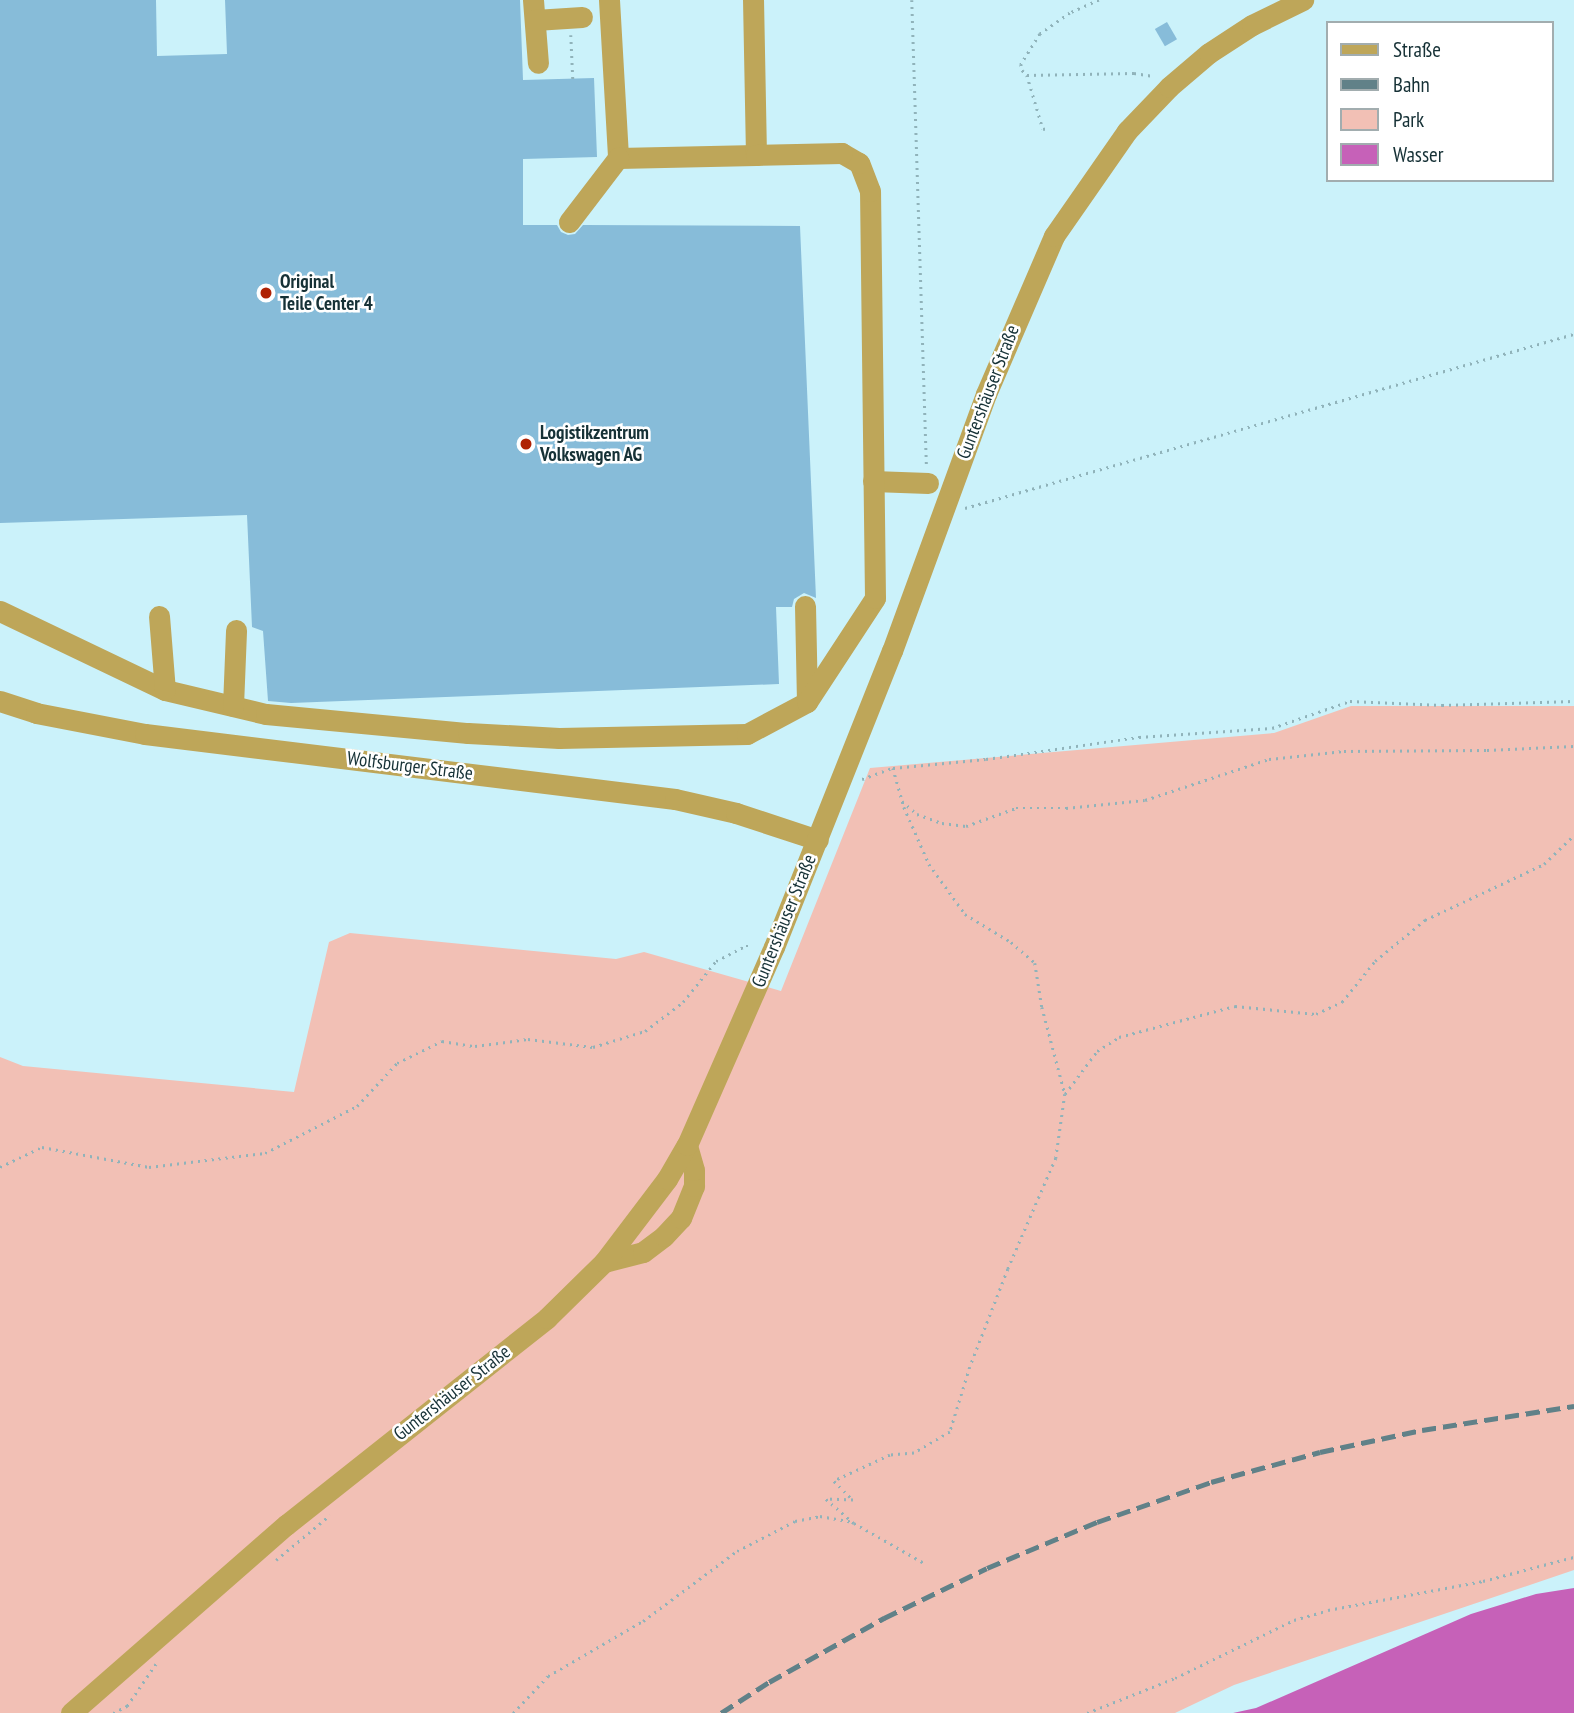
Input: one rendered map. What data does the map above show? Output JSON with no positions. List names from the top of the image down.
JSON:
{
  "streets": {
    "street": ["Guntershäuser Straße", "Wolfsburger Straße"]
  },
  "crossings": [
    ["Guntershäuser Straße", "Wolfsburger Straße"]
  ],
  "places": ["Original Teile Center 4", "Logistikzentrum Volkswagen AG"],
  "legend": [
    "Straße",
    "Bahn",
    "Park",
    "Wasser"
  ]
}
